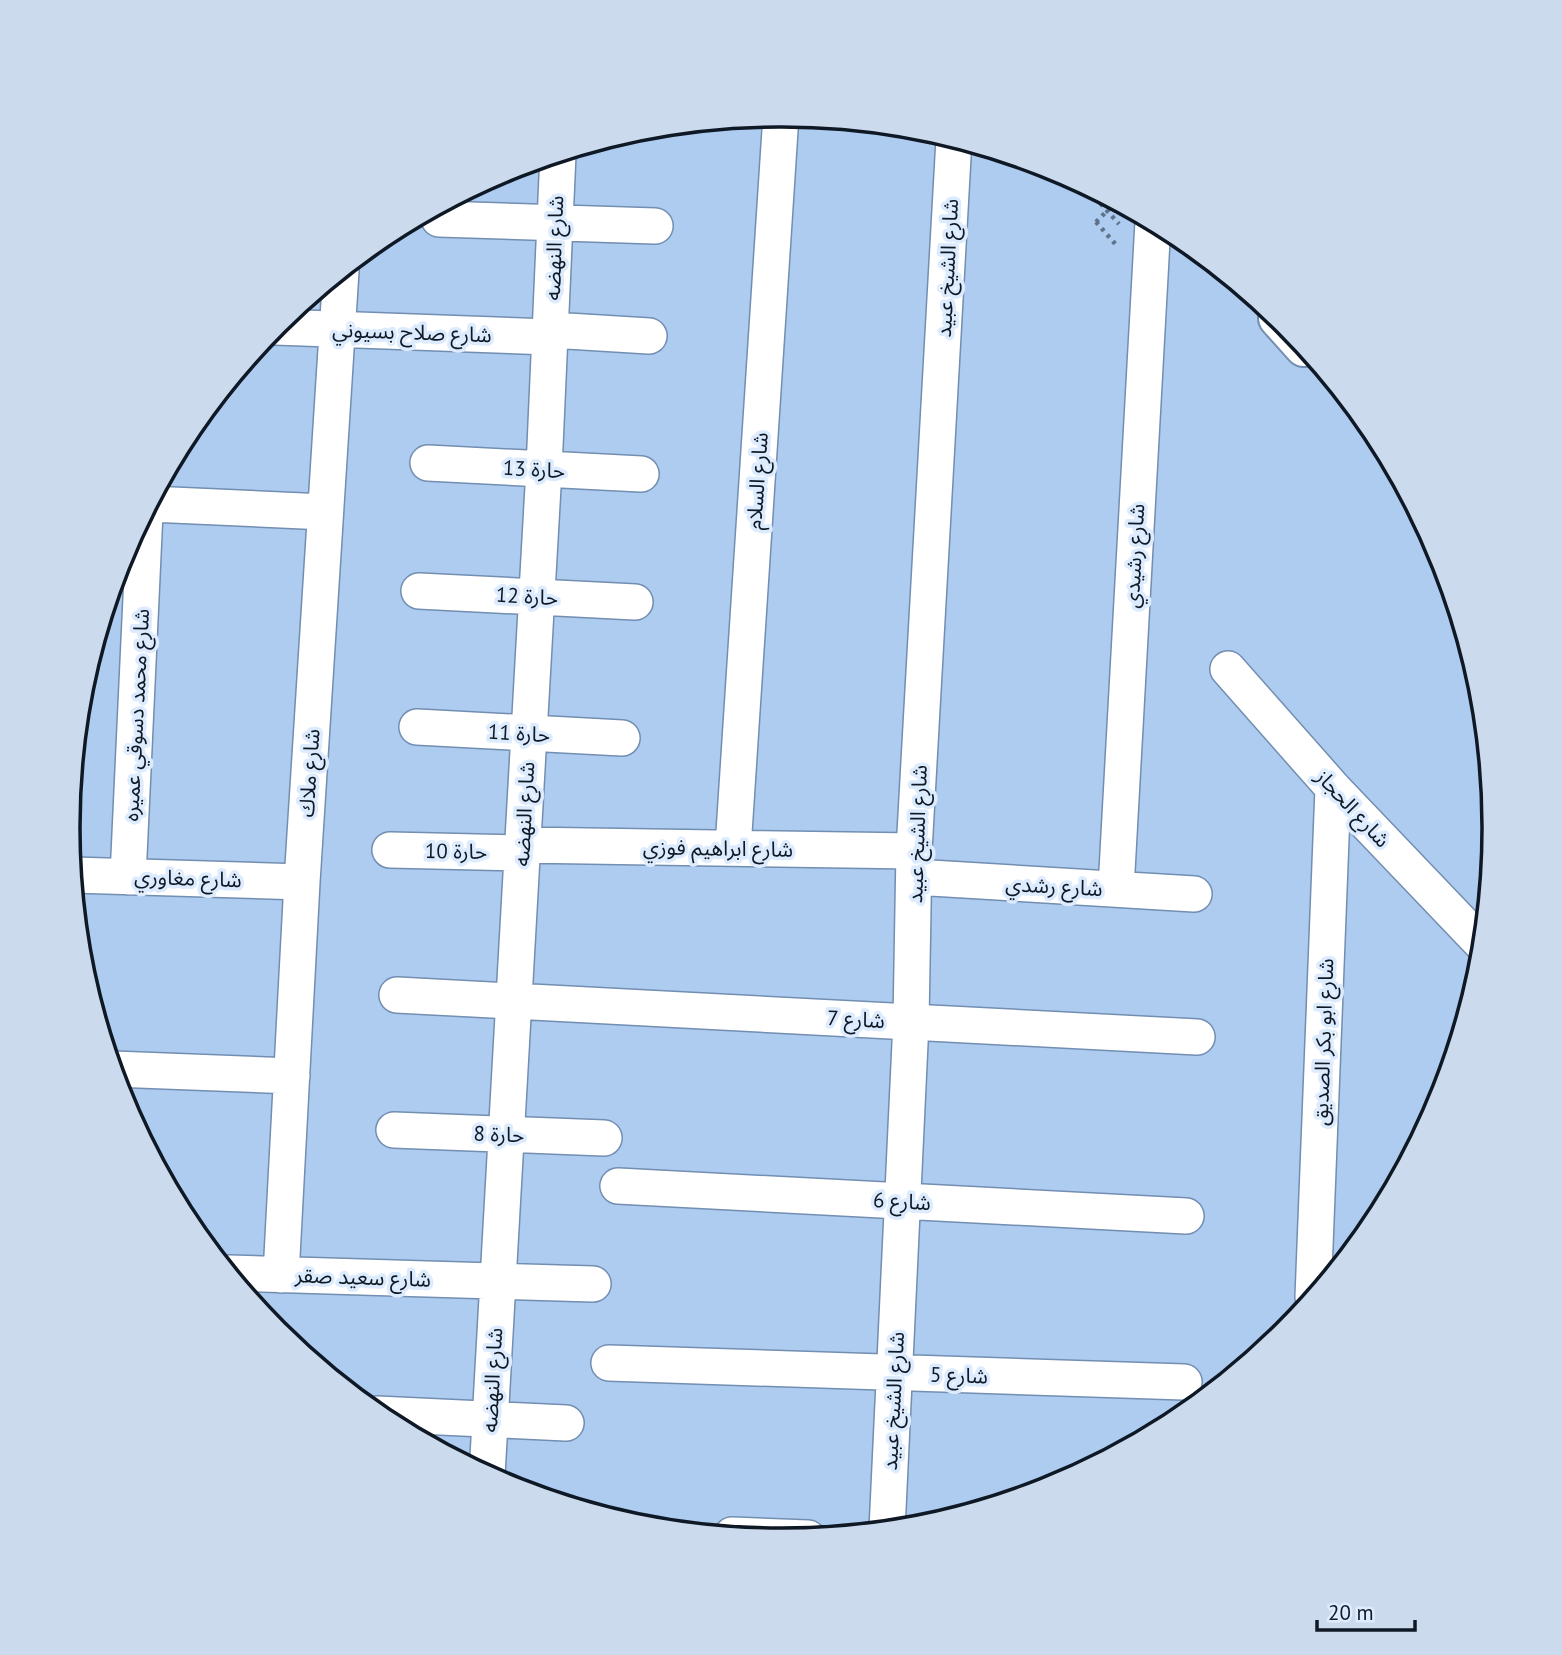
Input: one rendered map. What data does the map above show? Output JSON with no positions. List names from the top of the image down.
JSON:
{
  "streets": {
    "street": [
      "شارع النهضه",
      "شارع الشيخ عبيد",
      "شارع صلاح بسيوني",
      "حارة 13",
      "شارع السلام",
      "شارع رشيدي",
      "حارة 12",
      "شارع محمد دسوقي عميره",
      "حارة 11",
      "شارع ملاك",
      "شارع الحجاز",
      "شارع ابراهيم فوزي",
      "حارة 10",
      "شارع مغاوري",
      "شارع رشدي",
      "شارع 7",
      "شارع ابو بكر الصديق",
      "حارة 8",
      "شارع 6",
      "شارع سعيد صقر",
      "شارع 5"
    ]
  },
  "crossings": [
    ["شارع النهضه", "شارع صلاح بسيوني"],
    ["شارع النهضه", "حارة 13"],
    ["شارع النهضه", "حارة 12"],
    ["شارع النهضه", "حارة 11"],
    ["شارع النهضه", "شارع ابراهيم فوزي"],
    ["شارع النهضه", "حارة 10"],
    ["شارع النهضه", "شارع 7"],
    ["شارع النهضه", "حارة 8"],
    ["شارع النهضه", "شارع سعيد صقر"],
    ["شارع الشيخ عبيد", "شارع ابراهيم فوزي"],
    ["شارع الشيخ عبيد", "شارع رشدي"],
    ["شارع الشيخ عبيد", "شارع 7"],
    ["شارع الشيخ عبيد", "شارع 6"],
    ["شارع الشيخ عبيد", "شارع 5"],
    ["شارع صلاح بسيوني", "شارع ملاك"],
    ["شارع السلام", "شارع ابراهيم فوزي"],
    ["شارع رشيدي", "شارع رشدي"],
    ["شارع محمد دسوقي عميره", "شارع مغاوري"],
    ["شارع ملاك", "شارع مغاوري"],
    ["شارع ملاك", "شارع سعيد صقر"],
    ["شارع الحجاز", "شارع ابو بكر الصديق"],
    ["شارع ابراهيم فوزي", "حارة 10"],
    ["شارع ابراهيم فوزي", "شارع رشدي"]
  ],
  "scale_bar": "20 m"
}
